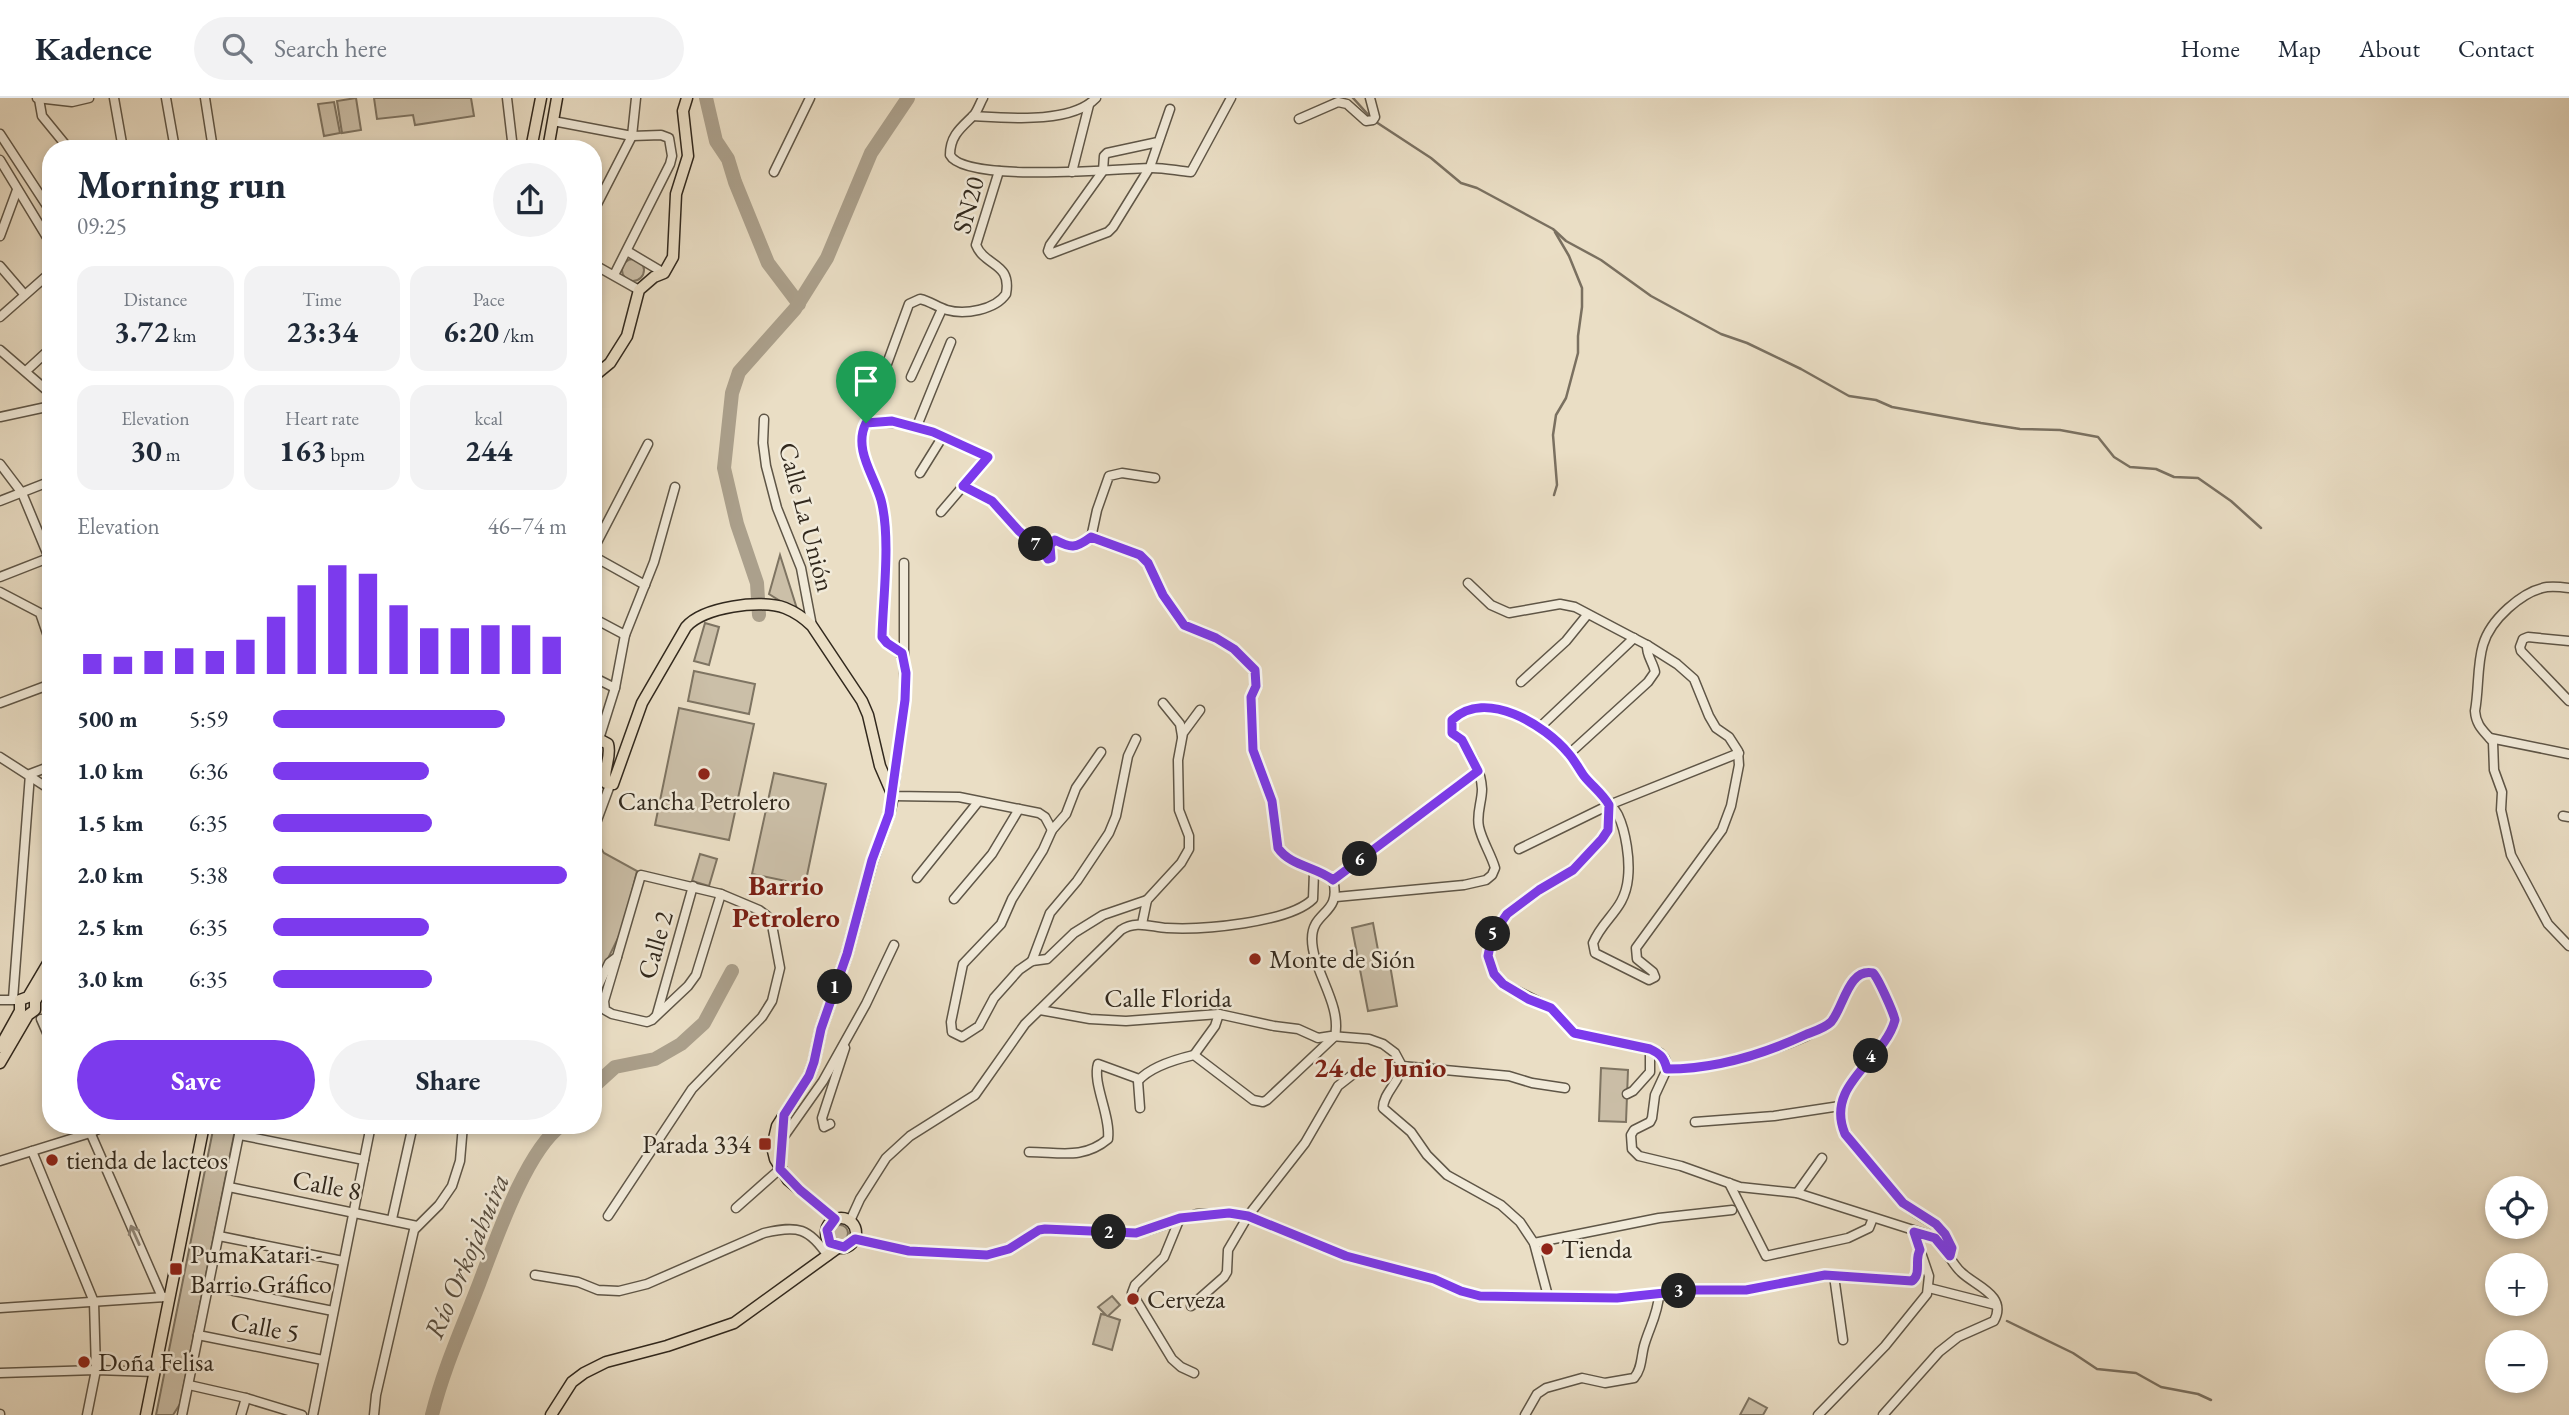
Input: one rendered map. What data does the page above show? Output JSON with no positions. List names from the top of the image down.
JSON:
{
  "streets": {
    "street": [
      "SN20",
      "Calle La Unión",
      "Calle 2",
      "Calle Florida",
      "Calle 8",
      "Calle 5"
    ]
  },
  "districts": ["Barrio Petrolero", "24 de Junio"],
  "water": ["Río Orkojahuira"],
  "places": {
    "other": [
      "Cancha Petrolero",
      "Monte de Sión",
      "tienda de lacteos",
      "Tienda",
      "Cerveza",
      "Doña Felisa"
    ],
    "transit": ["Parada 334", "PumaKatari - Barrio Gráfico"]
  },
  "page": {
    "header": "Kadence",
    "search": "Search here",
    "nav": [
      "Home",
      "Map",
      "About",
      "Contact"
    ],
    "heading": ["Morning run", "09:25"],
    "stats": [
      ["Distance", "3.72 km"],
      ["Time", "23:34"],
      ["Pace", "6:20 /km"],
      ["Elevation", "30 m"],
      ["Heart rate", "163 bpm"],
      ["kcal", "244"]
    ],
    "chart": ["Elevation", "46–74 m"],
    "pins": [
      "7",
      "6",
      "5",
      "1",
      "4",
      "2",
      "3"
    ],
    "list": [
      {
        "name": "500 m",
        "note": "5:59"
      },
      {
        "name": "1.0 km",
        "note": "6:36"
      },
      {
        "name": "1.5 km",
        "note": "6:35"
      },
      {
        "name": "2.0 km",
        "note": "5:38"
      },
      {
        "name": "2.5 km",
        "note": "6:35"
      },
      {
        "name": "3.0 km",
        "note": "6:35"
      }
    ],
    "buttons": ["Save", "Share"],
    "map_buttons": ["+", "−"]
  }
}
